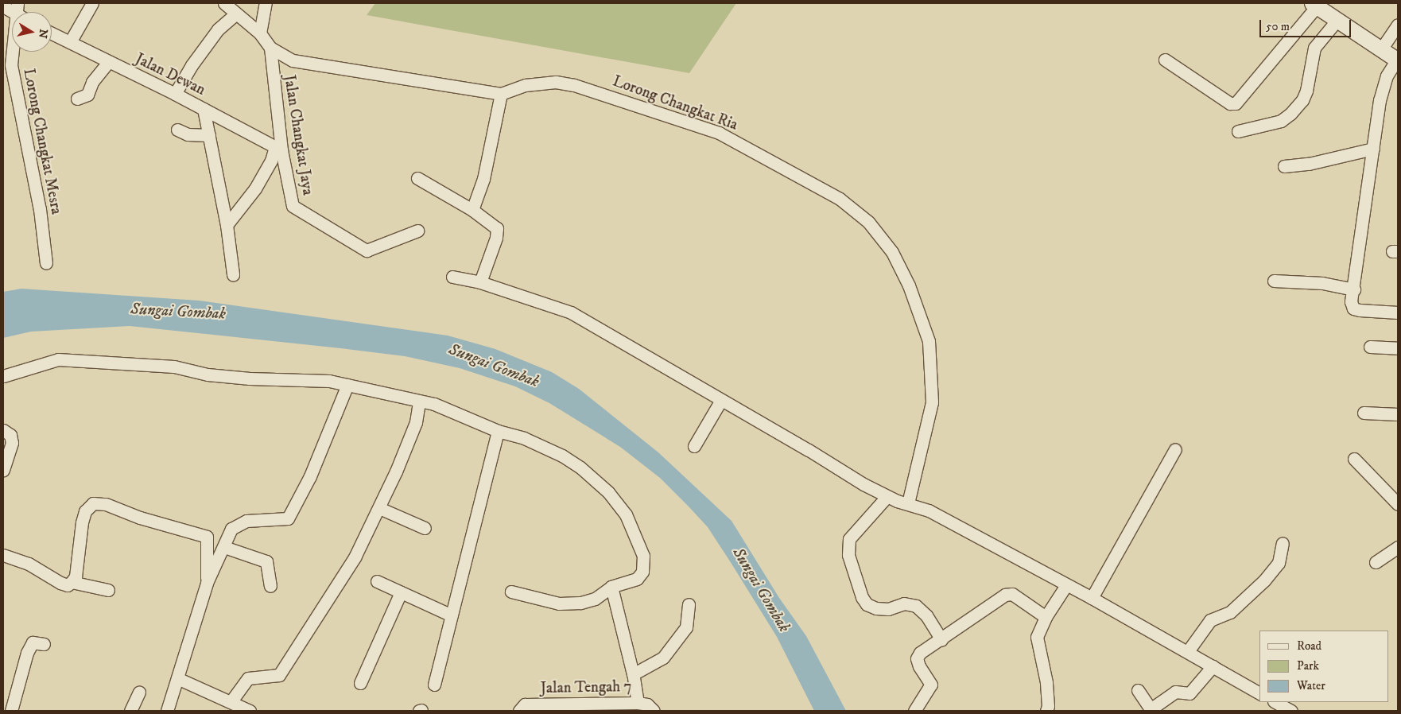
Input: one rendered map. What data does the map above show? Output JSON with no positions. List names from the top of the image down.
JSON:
{
  "streets": {
    "street": [
      "Jalan Dewan",
      "Lorong Changkat Ria",
      "Jalan Changkat Jaya",
      "Lorong Changkat Mesra",
      "Jalan Tengah 7"
    ]
  },
  "crossings": [
    ["Jalan Dewan", "Jalan Changkat Jaya"],
    ["Lorong Changkat Ria", "Jalan Changkat Jaya"]
  ],
  "water": ["Sungai Gombak"],
  "legend": ["Road", "Park", "Water"],
  "scale_bar": "50 m",
  "north": "right"
}
